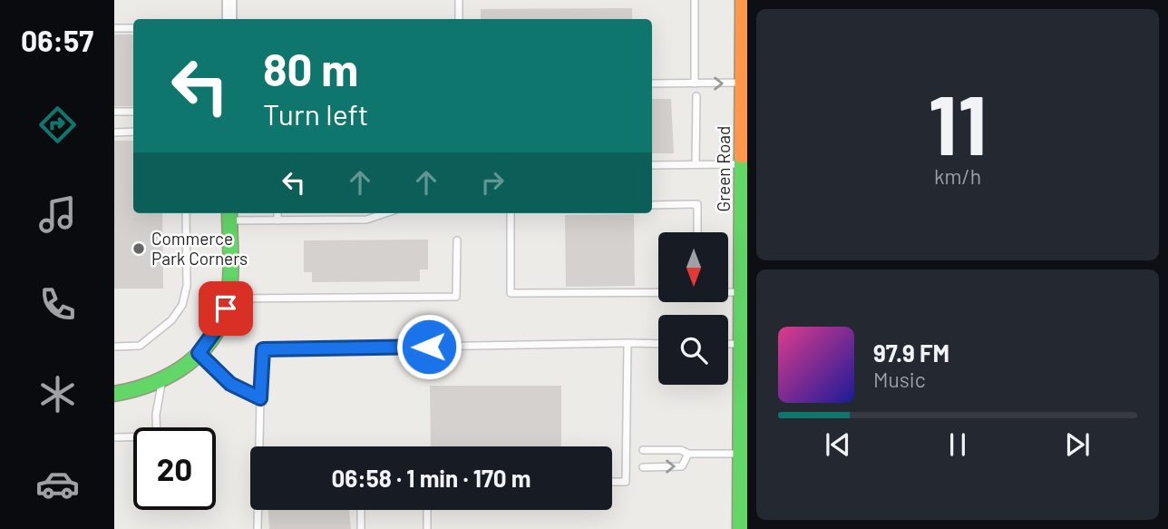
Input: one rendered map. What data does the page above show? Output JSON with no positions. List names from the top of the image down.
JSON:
{
  "streets": {
    "main road": ["Green Road"]
  },
  "places": ["Commerce Park Corners"],
  "north": "bottom",
  "page": {
    "tabs": "06:57",
    "tile": ["11", "km/h"],
    "turn": ["80 m", "Turn left"],
    "song": ["97.9 FM", "Music"],
    "limit": "20",
    "trip": "06:58 · 1 min · 170 m"
  }
}
